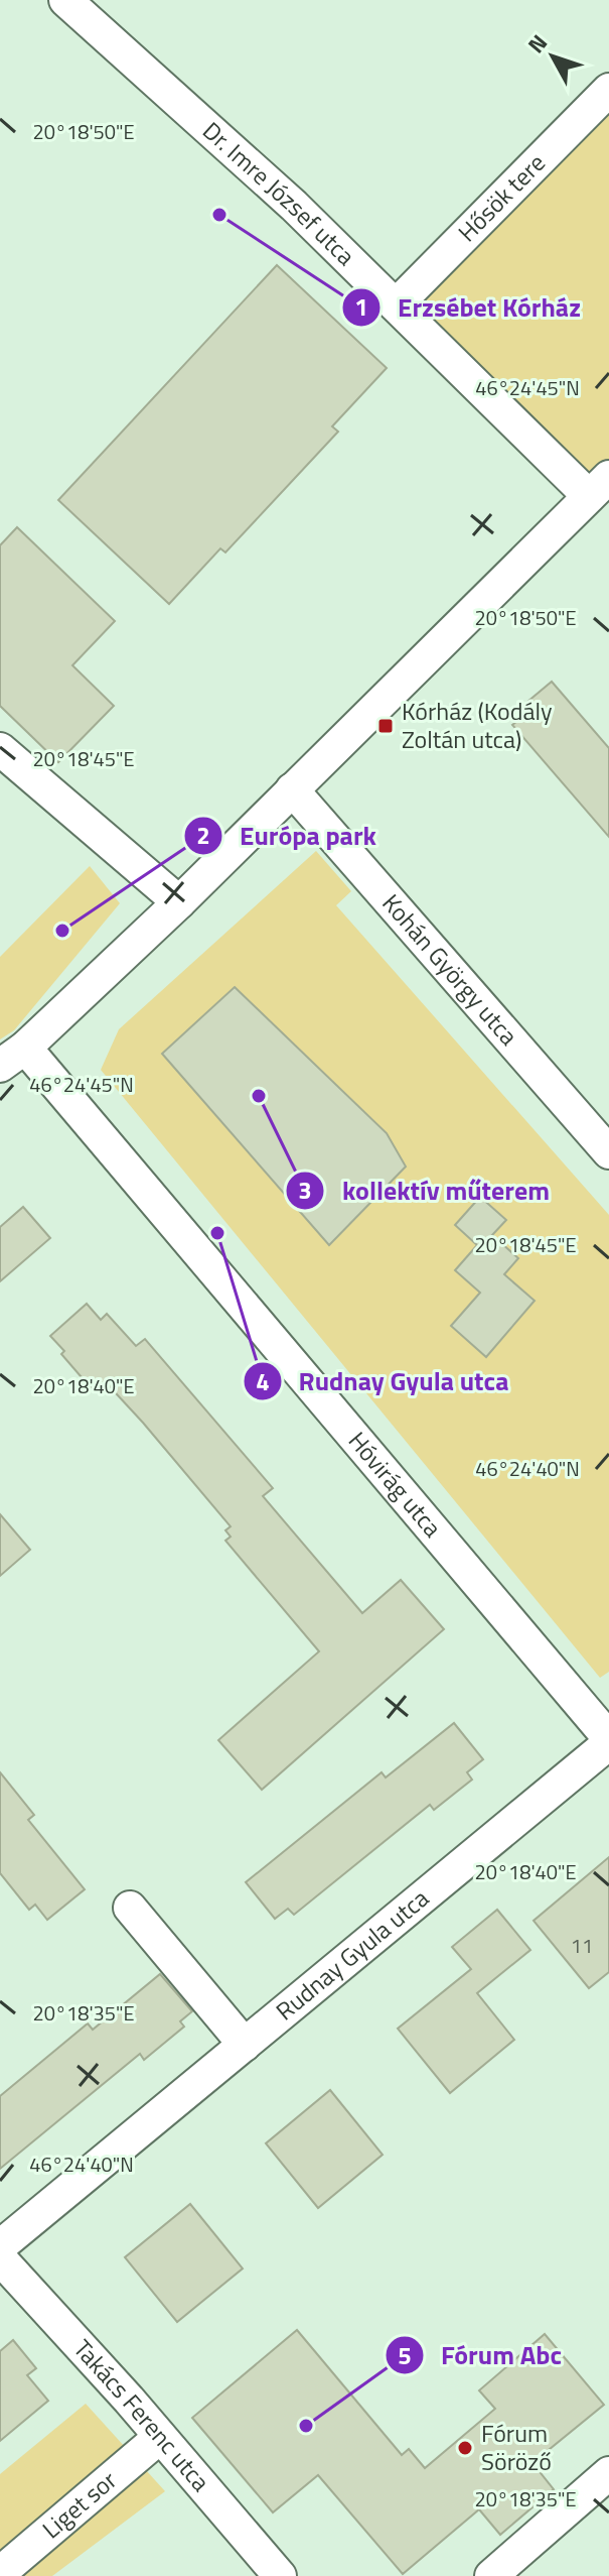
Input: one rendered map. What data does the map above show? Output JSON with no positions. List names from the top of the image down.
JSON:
{
  "streets": {
    "street": [
      "Dr. Imre József utca",
      "Hősök tere",
      "Kohán György utca",
      "Hóvirág utca",
      "Rudnay Gyula utca",
      "Takács Ferenc utca",
      "Liget sor"
    ]
  },
  "crossings": [
    ["Dr. Imre József utca", "Hősök tere"],
    ["Hóvirág utca", "Rudnay Gyula utca"],
    ["Takács Ferenc utca", "Liget sor"]
  ],
  "places": {
    "other": [
      "Erzsébet Kórház",
      "Európa park",
      "kollektív műterem",
      "Rudnay Gyula utca",
      "Fórum Abc",
      "Fórum Söröző"
    ],
    "transit": ["Kórház (Kodály Zoltán utca)"]
  },
  "house_numbers": ["11"],
  "north": "top left",
  "coordinates": [
    "20°18'50\"E",
    "46°24'45\"N",
    "20°18'45\"E",
    "20°18'40\"E",
    "46°24'40\"N",
    "20°18'35\"E"
  ]
}
